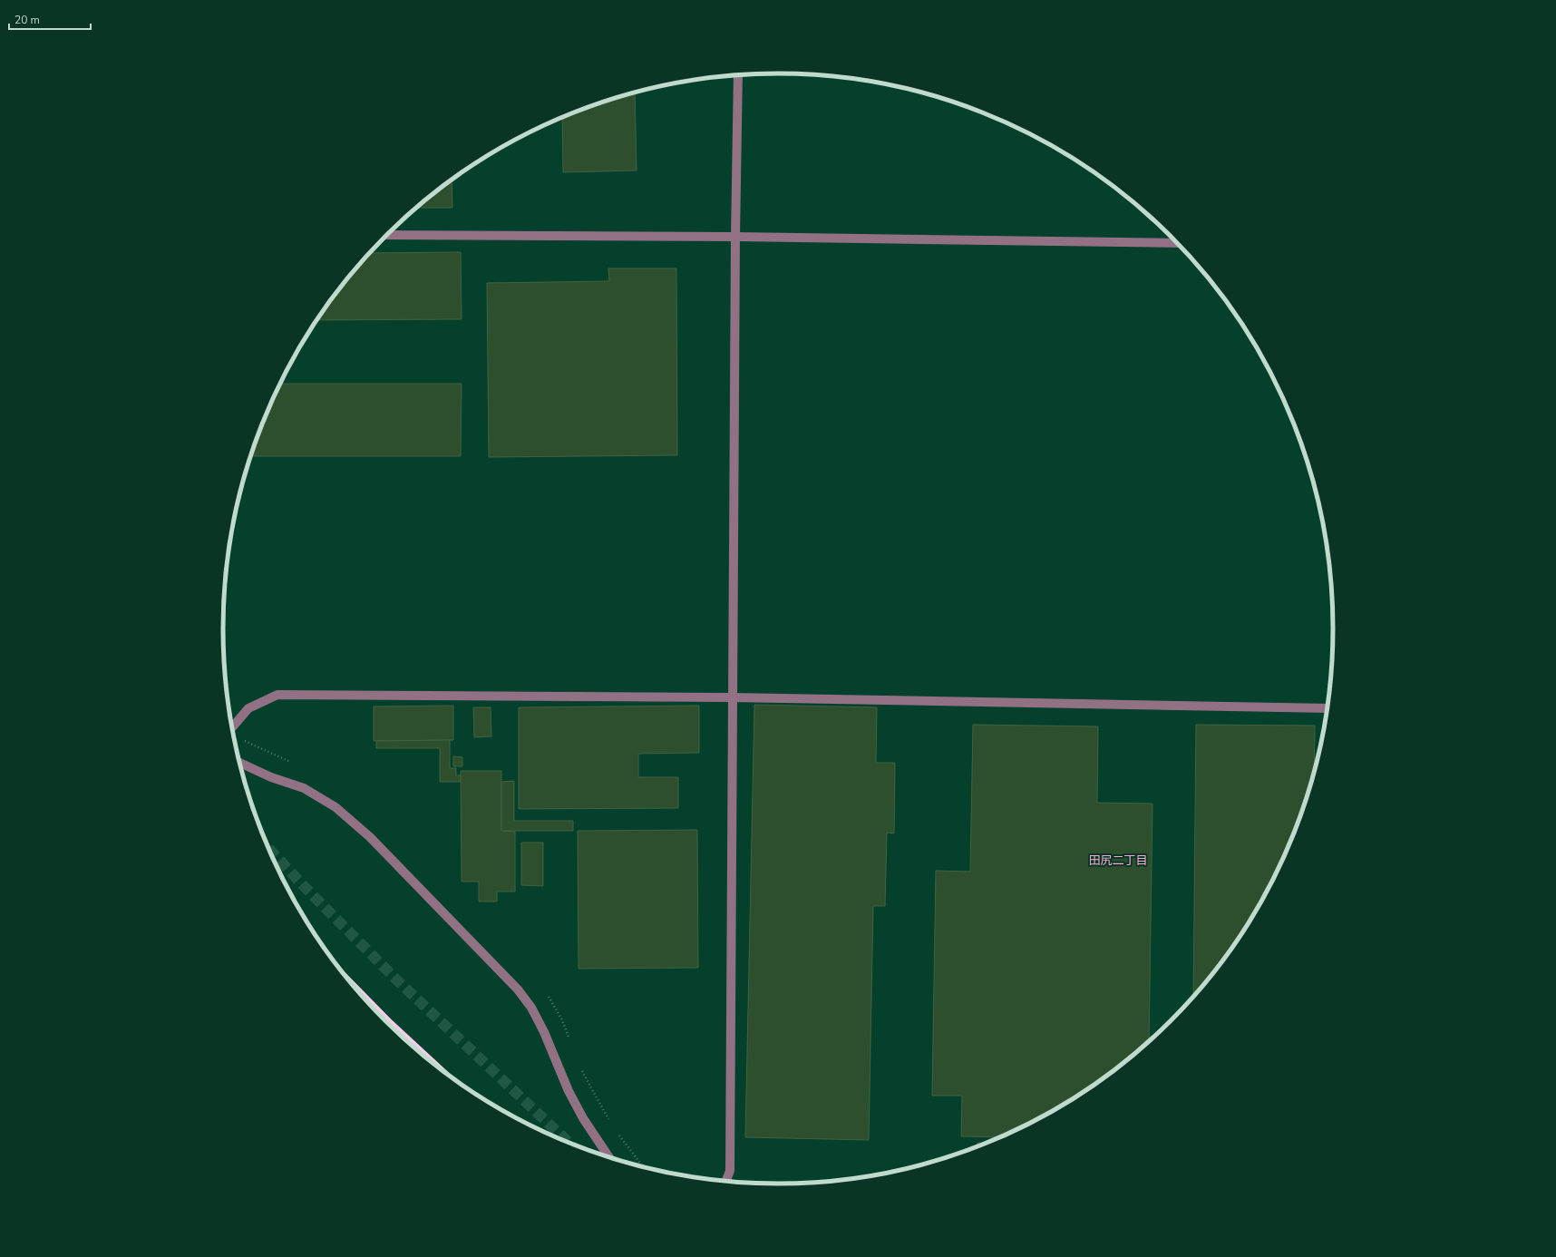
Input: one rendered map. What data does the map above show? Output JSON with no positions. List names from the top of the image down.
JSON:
{
  "districts": ["田尻二丁目"],
  "scale_bar": "20 m"
}
